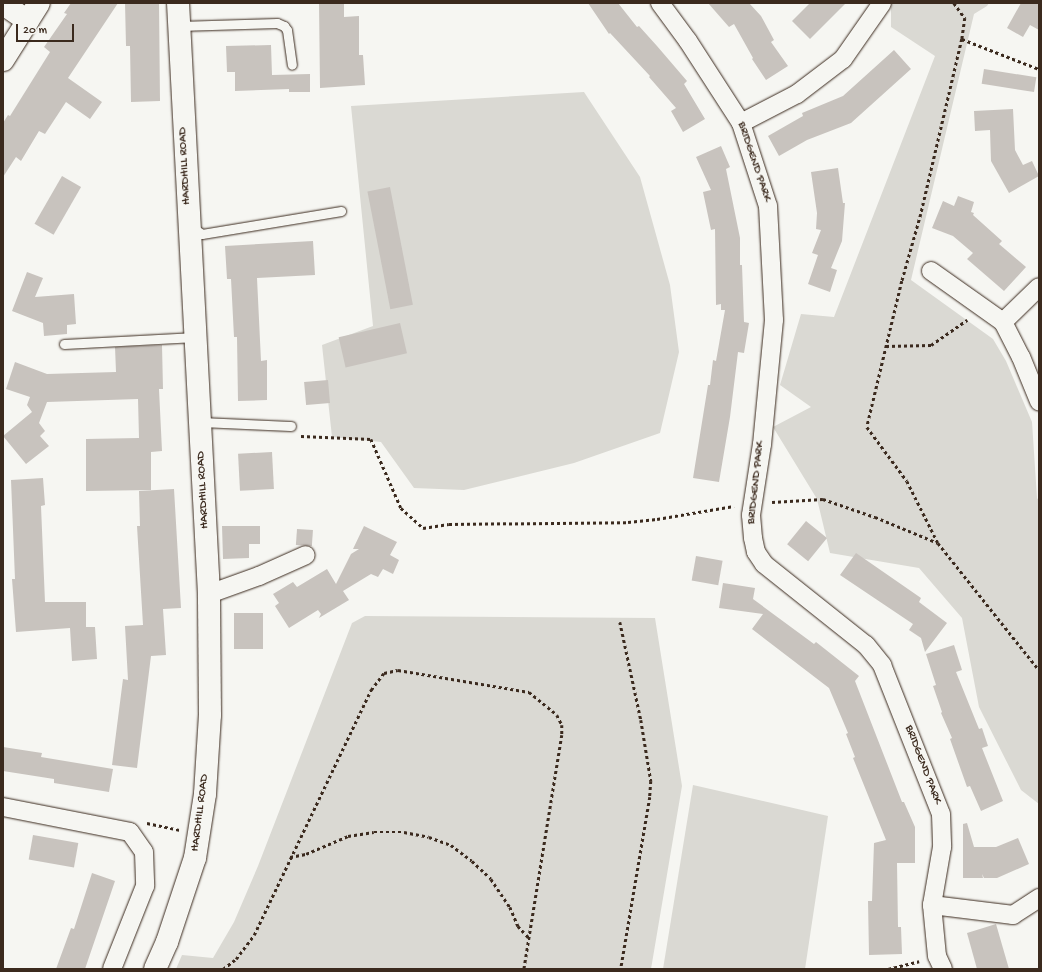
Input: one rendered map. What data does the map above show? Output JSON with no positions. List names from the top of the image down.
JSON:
{
  "streets": {
    "main road": ["HARDHILL ROAD"],
    "street": ["BRIDGEND PARK"]
  },
  "scale_bar": "20 m"
}
